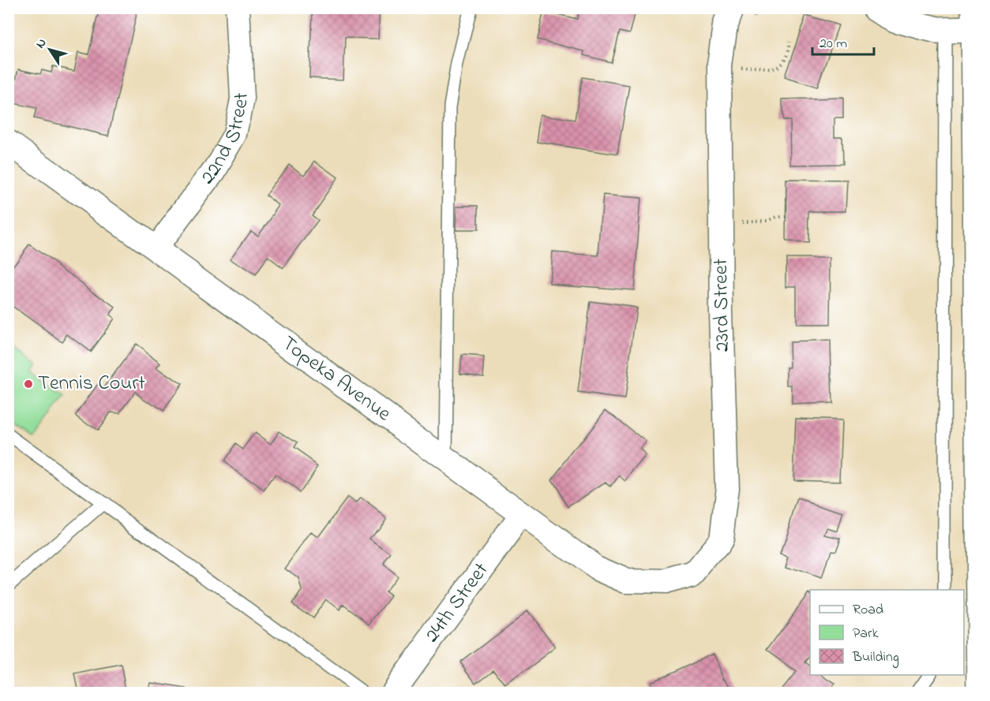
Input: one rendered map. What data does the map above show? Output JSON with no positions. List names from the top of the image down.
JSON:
{
  "streets": {
    "street": [
      "22nd Street",
      "23rd Street",
      "Topeka Avenue",
      "24th Street"
    ]
  },
  "crossings": [
    ["22nd Street", "Topeka Avenue"],
    ["23rd Street", "Topeka Avenue"],
    ["Topeka Avenue", "24th Street"]
  ],
  "places": ["Tennis Court"],
  "legend": ["Road", "Park", "Building"],
  "scale_bar": "20 m",
  "north": "top left"
}
